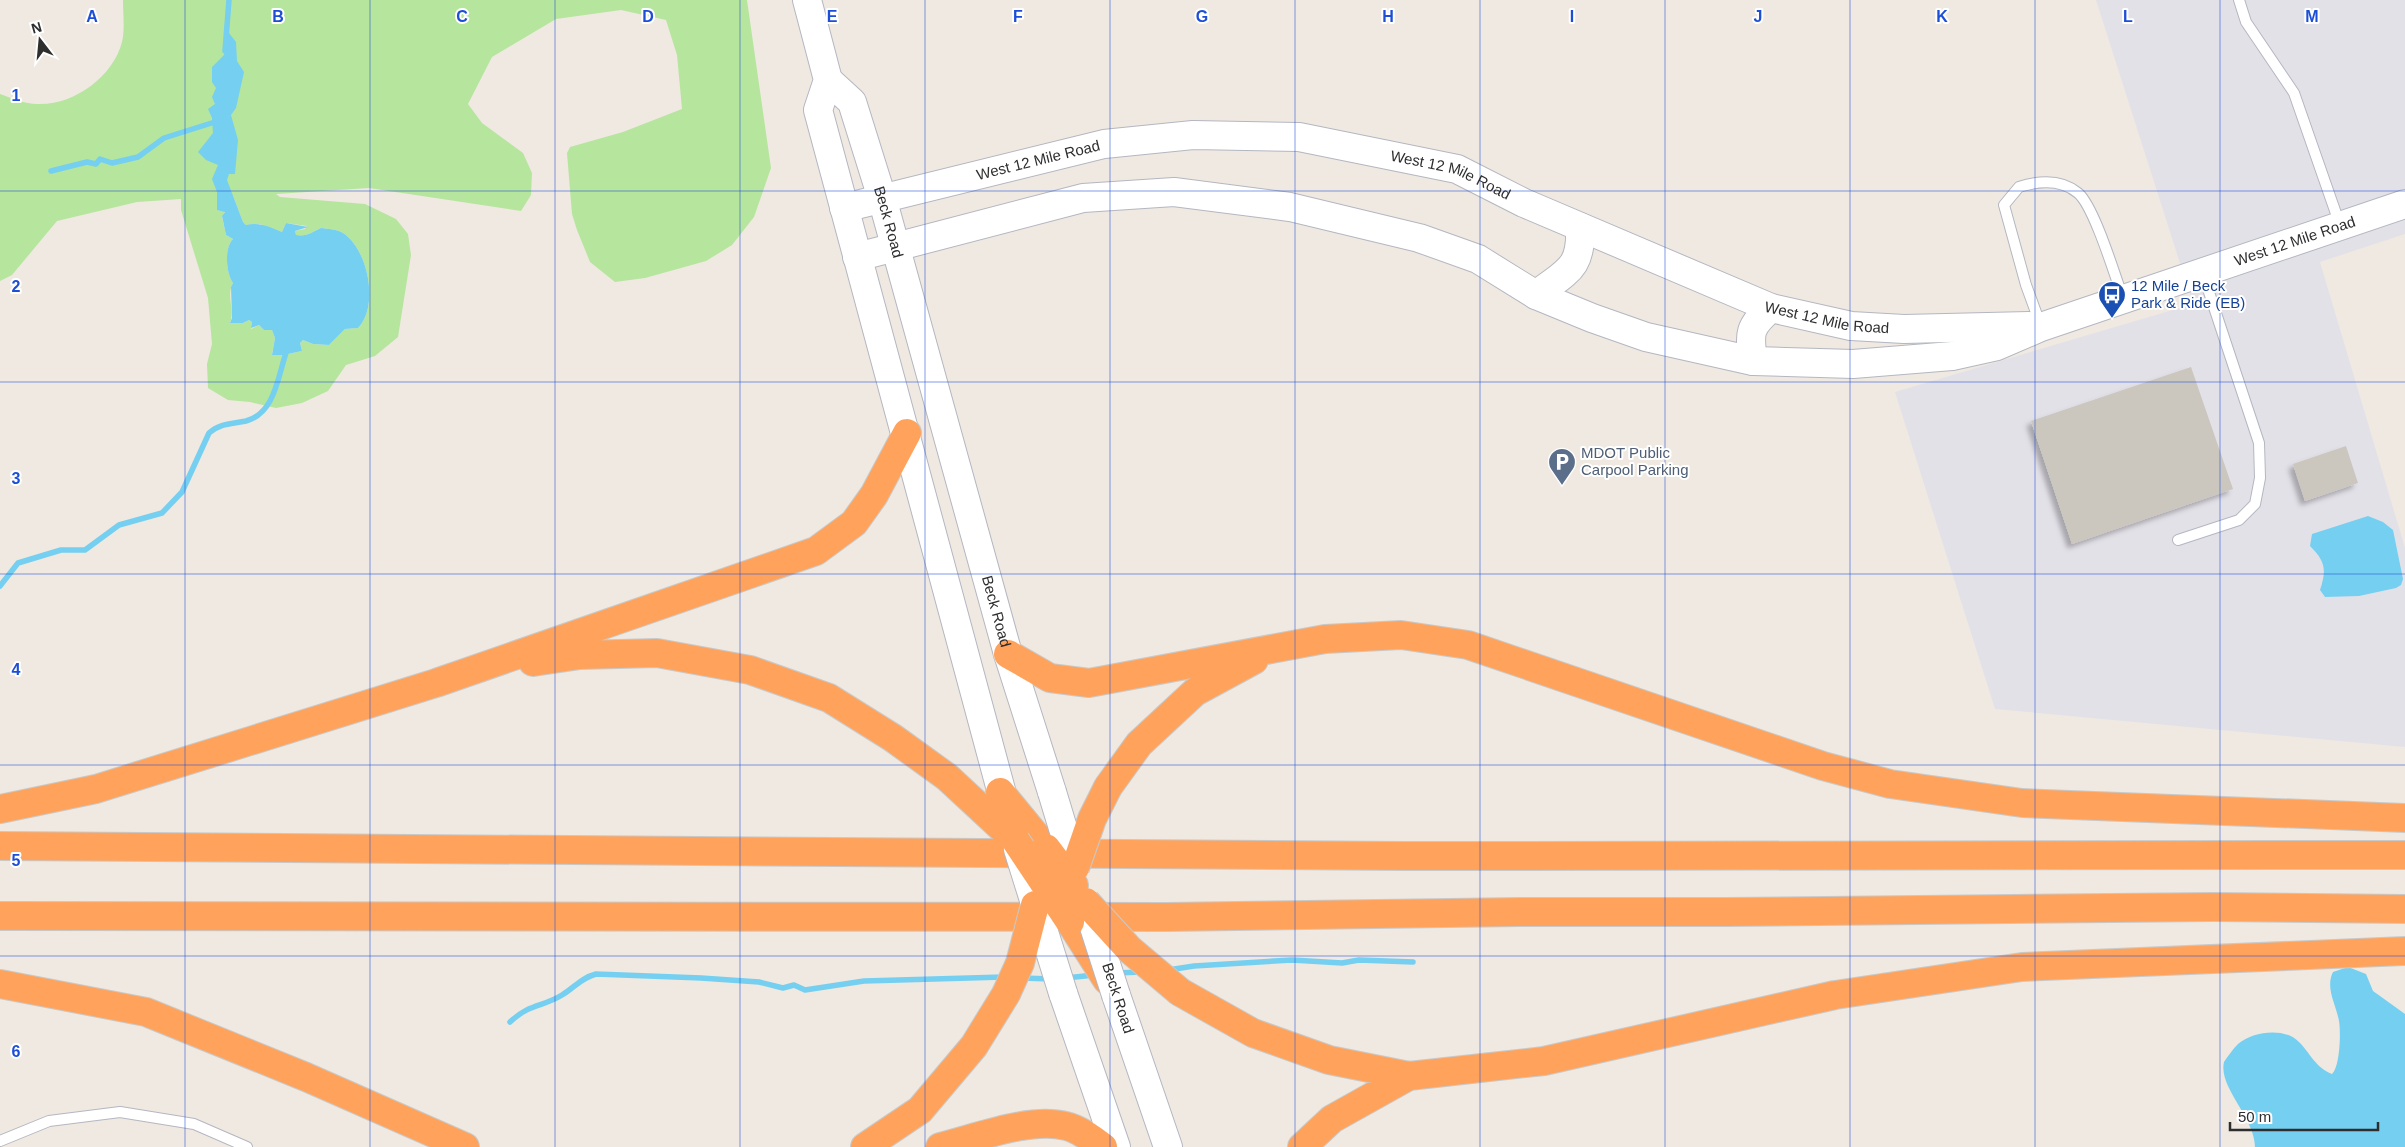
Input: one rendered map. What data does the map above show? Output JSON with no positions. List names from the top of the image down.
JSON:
{
  "streets": {
    "main road": ["West 12 Mile Road", "Beck Road"]
  },
  "crossings": [
    ["West 12 Mile Road", "Beck Road"]
  ],
  "places": {
    "bus stop": ["12 Mile / Beck Park & Ride (EB)"],
    "parking": ["MDOT Public Carpool Parking"]
  },
  "scale_bar": "50 m",
  "north": "top",
  "grid": {
    "columns": [
      "A",
      "B",
      "C",
      "D",
      "E",
      "F",
      "G",
      "H",
      "I",
      "J",
      "K",
      "L",
      "M"
    ],
    "rows": [
      "1",
      "2",
      "3",
      "4",
      "5",
      "6"
    ]
  }
}
